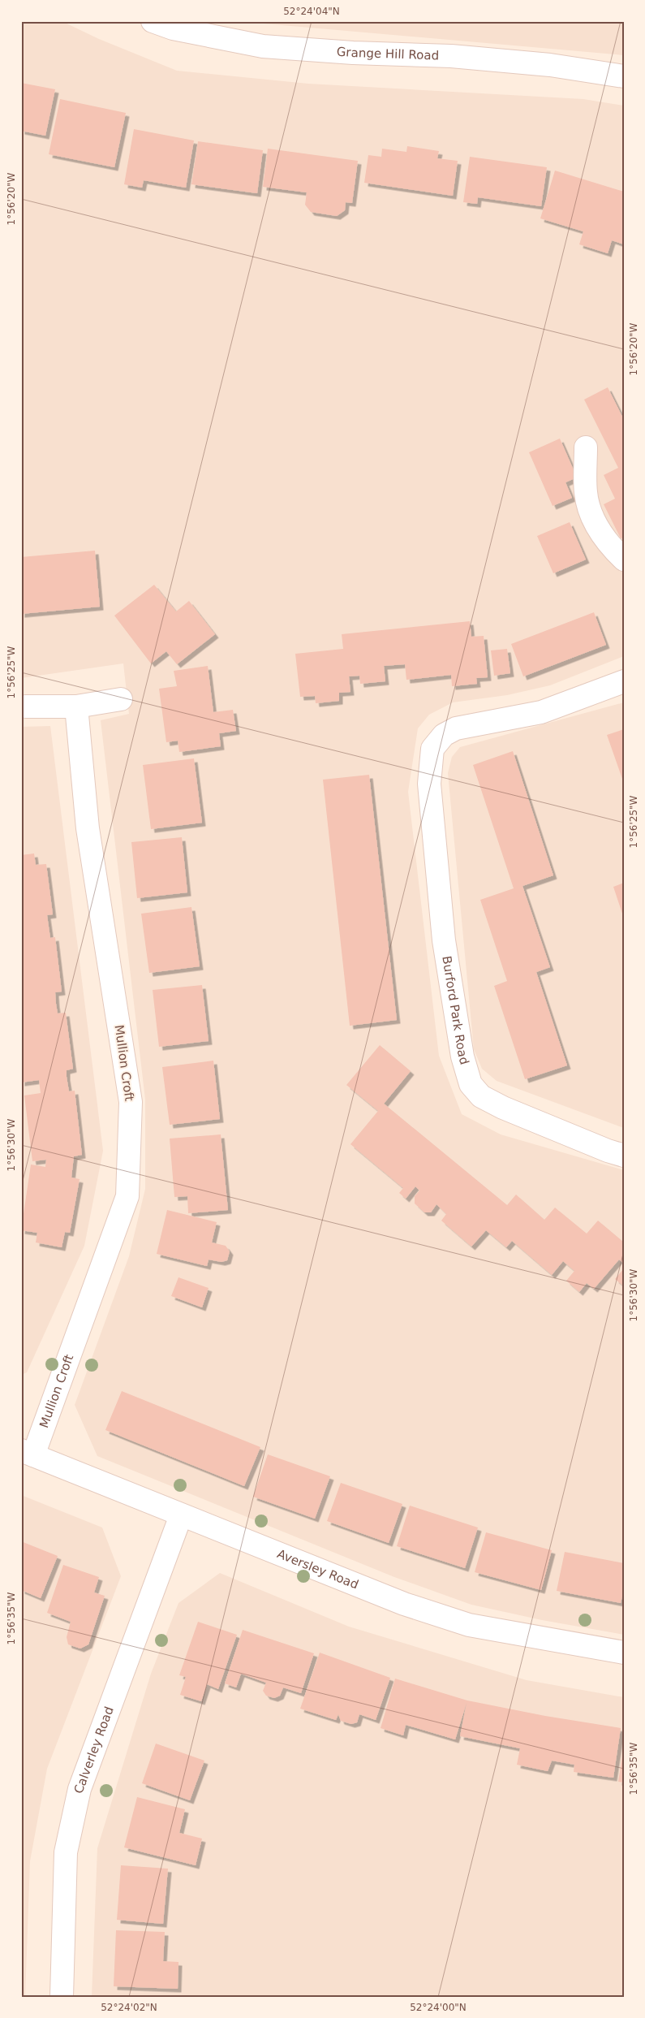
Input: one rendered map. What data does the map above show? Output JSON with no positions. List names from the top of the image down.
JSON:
{
  "streets": {
    "street": [
      "Grange Hill Road",
      "Burford Park Road",
      "Mullion Croft",
      "Aversley Road",
      "Calverley Road"
    ]
  },
  "crossings": [
    ["Mullion Croft", "Aversley Road"],
    ["Aversley Road", "Calverley Road"]
  ],
  "coordinates": [
    "52°24'04\"N",
    "1°56'20\"W",
    "1°56'25\"W",
    "1°56'30\"W",
    "1°56'35\"W",
    "52°24'02\"N",
    "52°24'00\"N"
  ]
}
